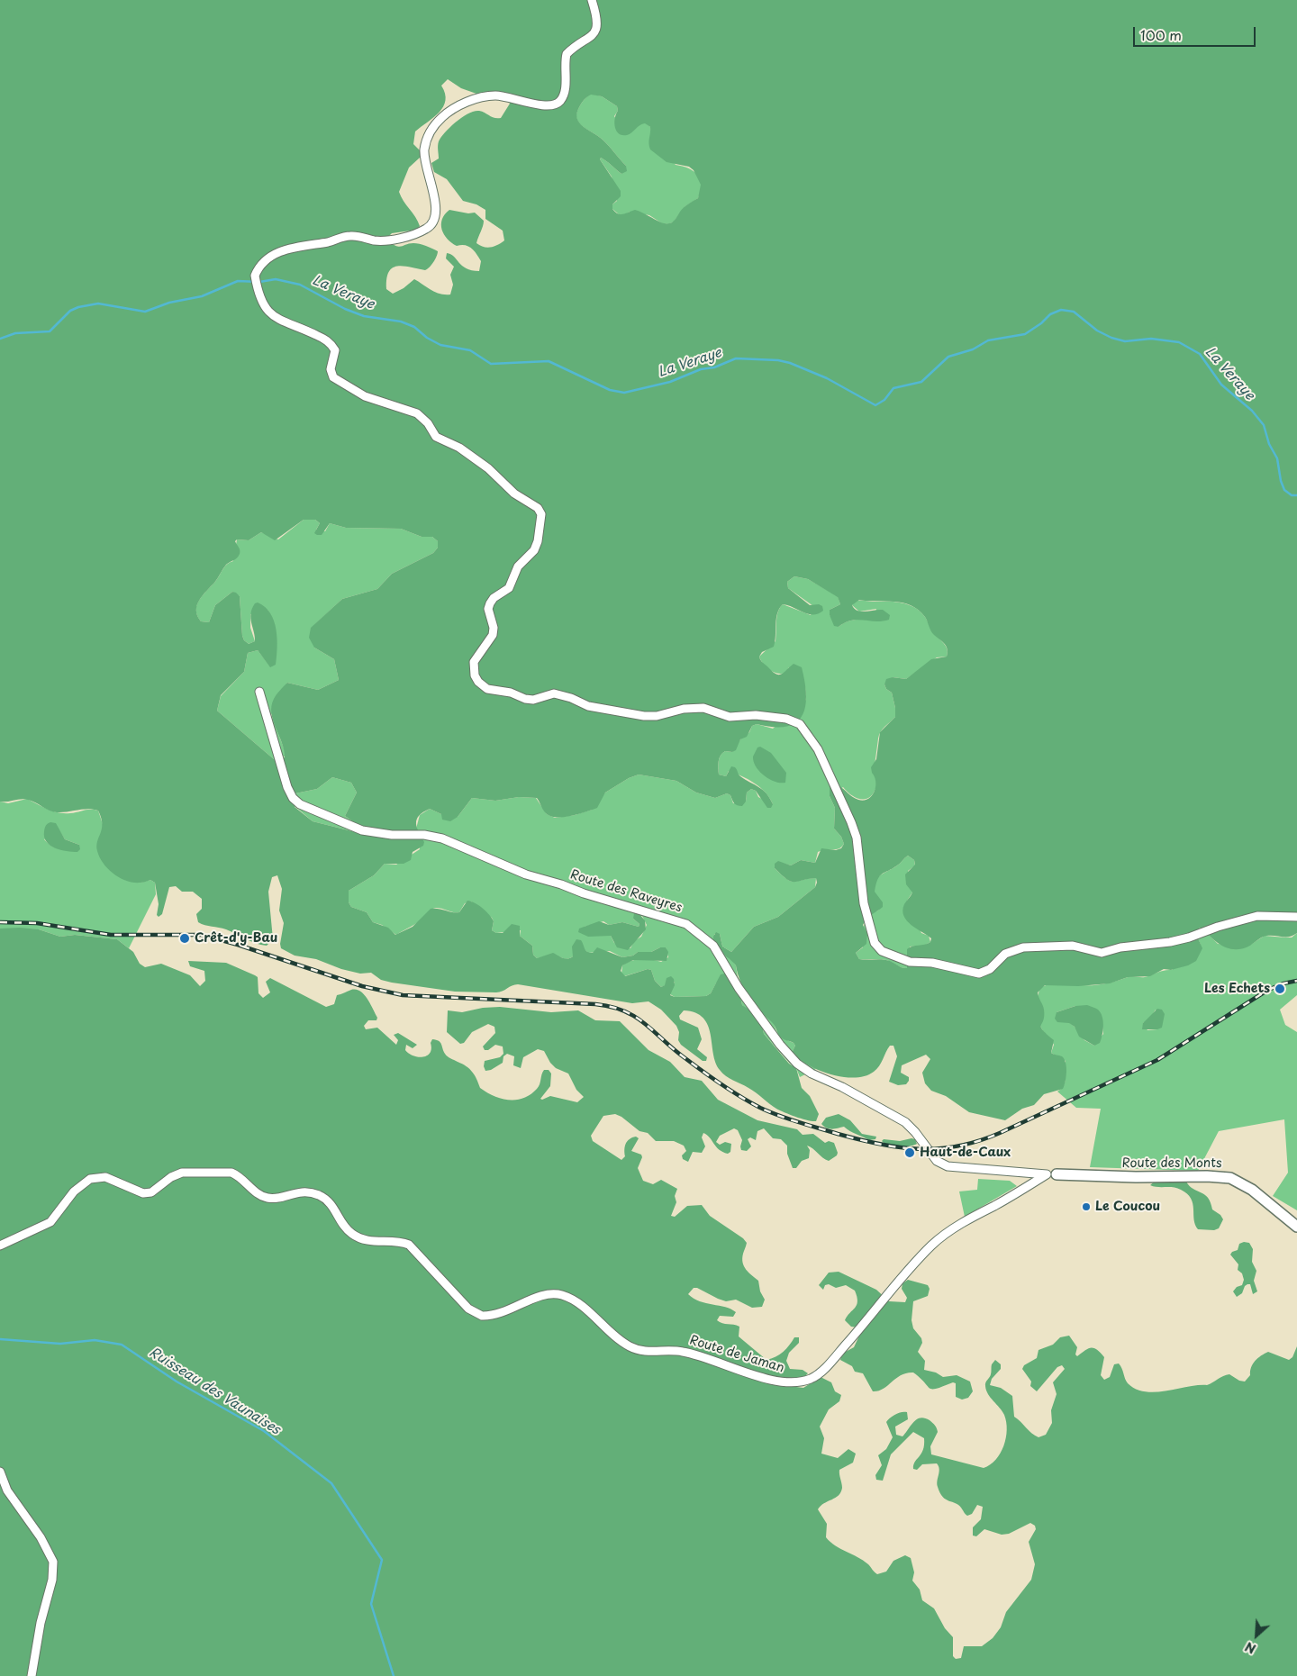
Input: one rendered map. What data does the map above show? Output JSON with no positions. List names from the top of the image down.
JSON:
{
  "streets": {
    "street": ["Route des Raveyres", "Route des Monts", "Route de Jaman"]
  },
  "crossings": [
    ["Route des Raveyres", "Route des Monts"],
    ["Route des Raveyres", "Route de Jaman"],
    ["Route des Monts", "Route de Jaman"]
  ],
  "water": ["La Veraye", "Ruisseau des Vaunaises"],
  "places": [
    "Crêt-d'y-Bau",
    "Les Echets",
    "Haut-de-Caux",
    "Le Coucou"
  ],
  "scale_bar": "100 m",
  "north": "bottom left"
}
